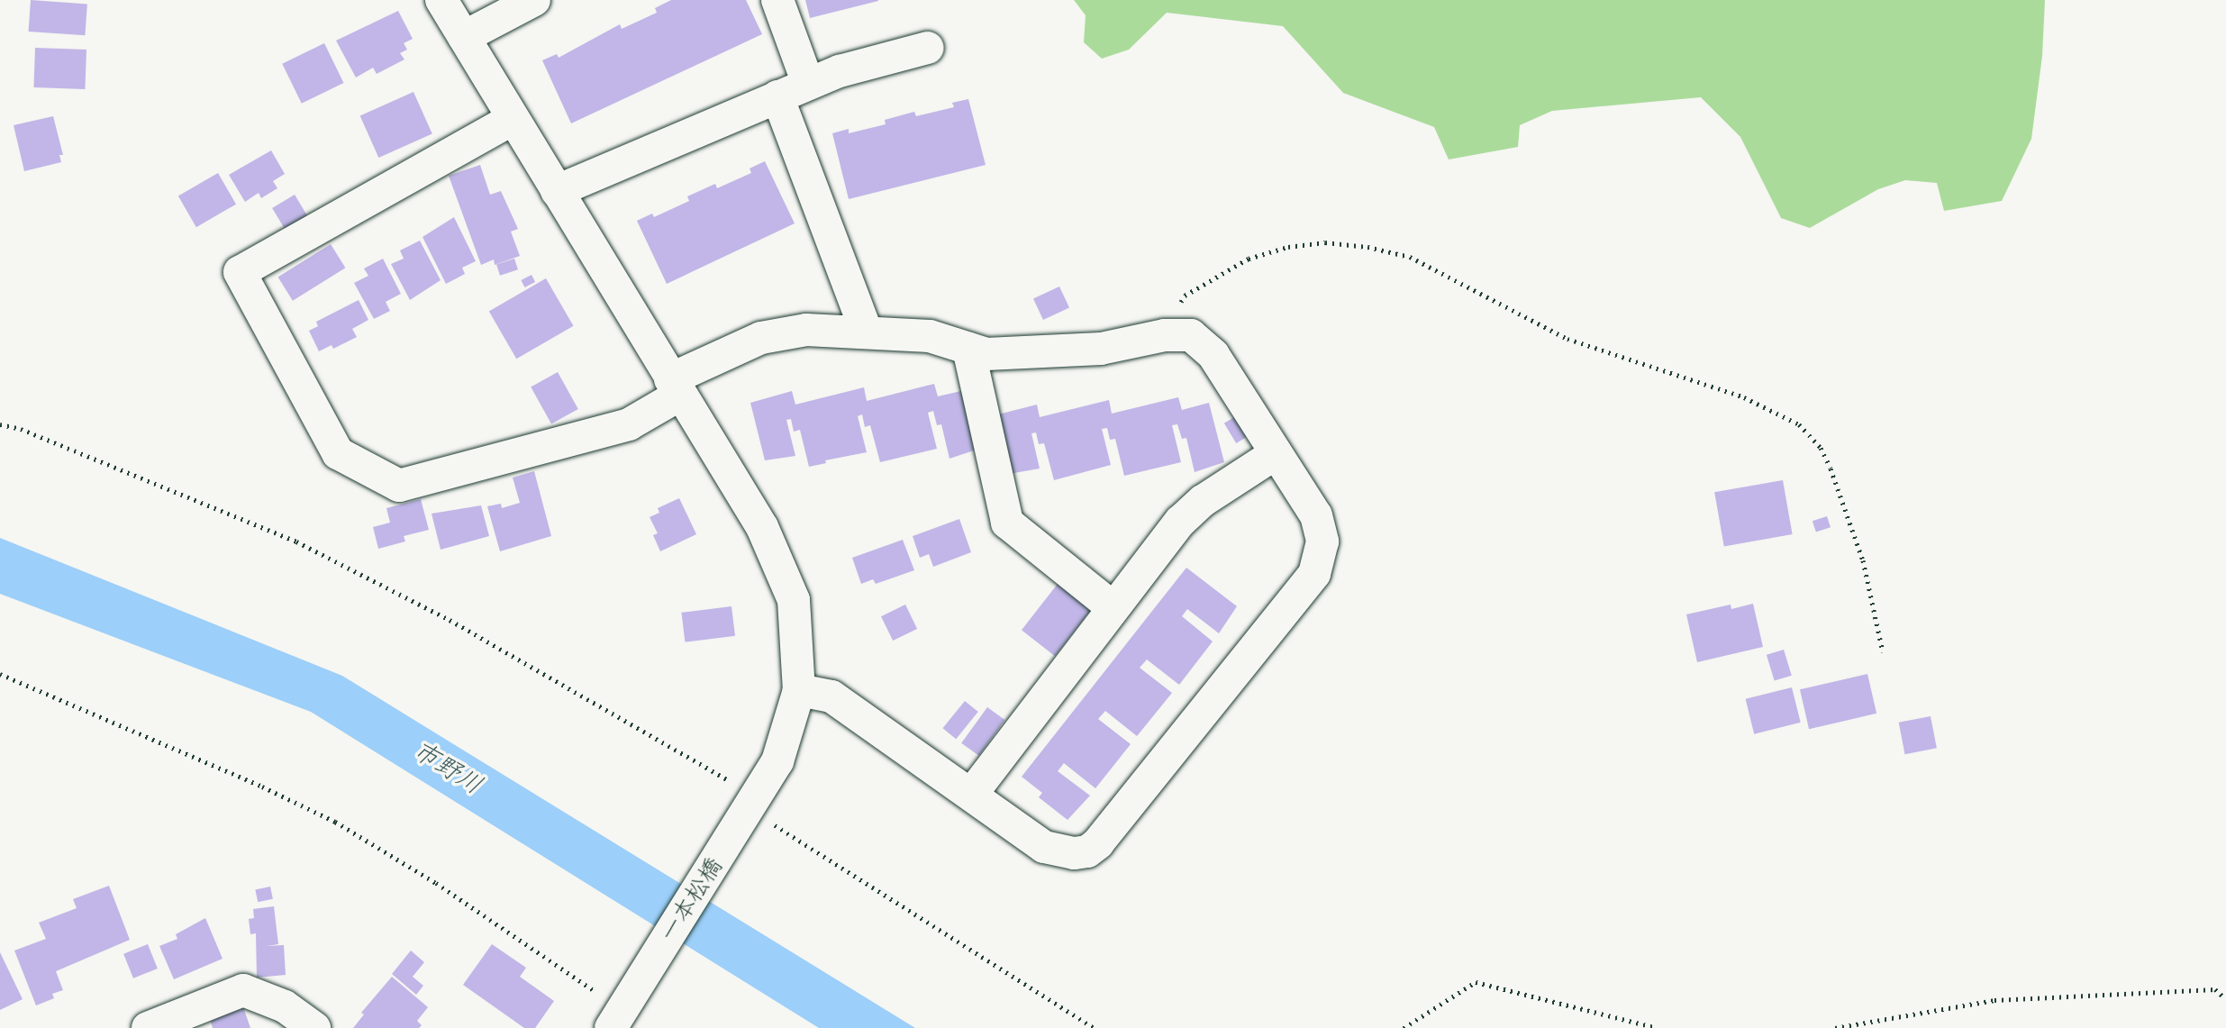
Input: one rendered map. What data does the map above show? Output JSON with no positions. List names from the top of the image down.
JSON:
{
  "streets": {
    "street": ["一本松橋"]
  },
  "water": ["市野川"]
}
